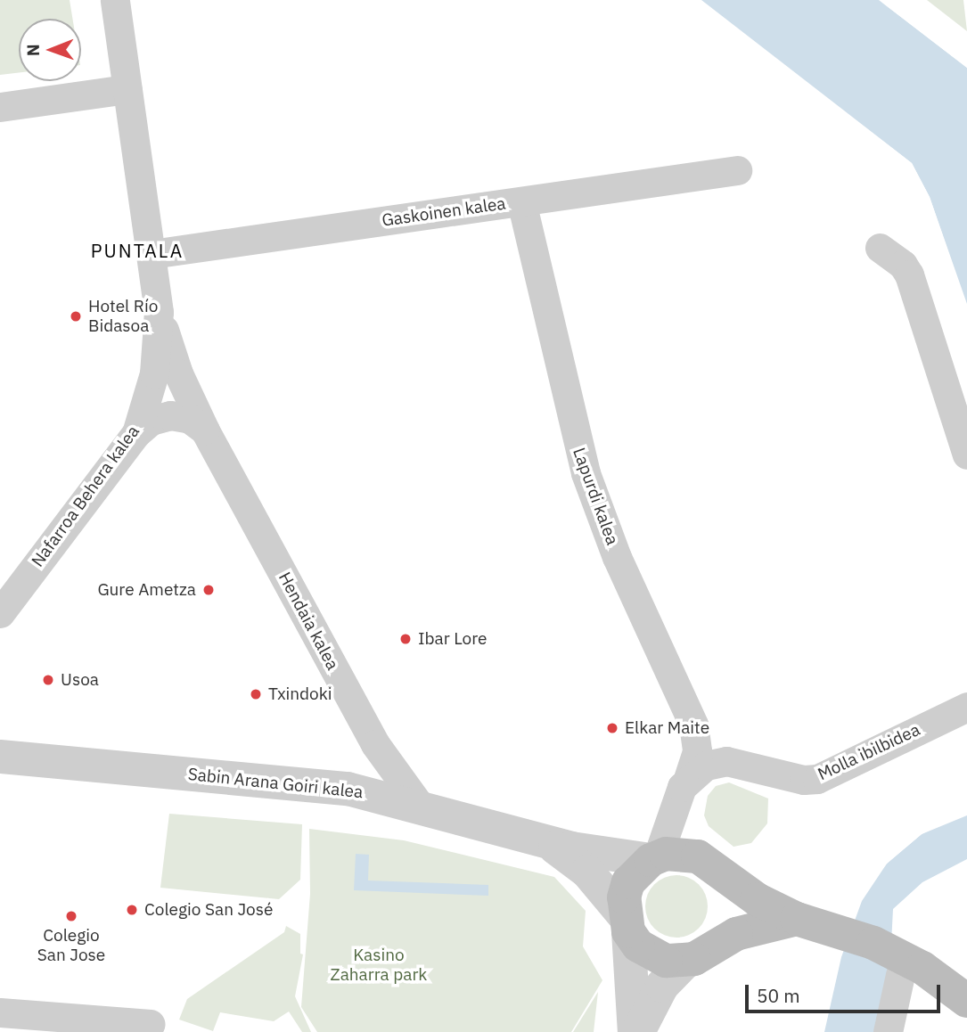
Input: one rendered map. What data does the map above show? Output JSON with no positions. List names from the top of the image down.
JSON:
{
  "streets": {
    "street": [
      "Gaskoinen kalea",
      "Nafarroa Behera kalea",
      "Lapurdi kalea",
      "Hendaia kalea",
      "Molla ibilbidea",
      "Sabin Arana Goiri kalea"
    ]
  },
  "crossings": [
    ["Gaskoinen kalea", "Nafarroa Behera kalea"],
    ["Gaskoinen kalea", "Lapurdi kalea"],
    ["Nafarroa Behera kalea", "Hendaia kalea"],
    ["Lapurdi kalea", "Molla ibilbidea"],
    ["Lapurdi kalea", "Sabin Arana Goiri kalea"],
    ["Hendaia kalea", "Sabin Arana Goiri kalea"]
  ],
  "districts": ["PUNTALA"],
  "parks": ["Kasino Zaharra park"],
  "places": [
    "Hotel Río Bidasoa",
    "Gure Ametza",
    "Ibar Lore",
    "Usoa",
    "Txindoki",
    "Elkar Maite",
    "Colegio San José",
    "Colegio San Jose"
  ],
  "scale_bar": "50 m",
  "north": "left"
}
